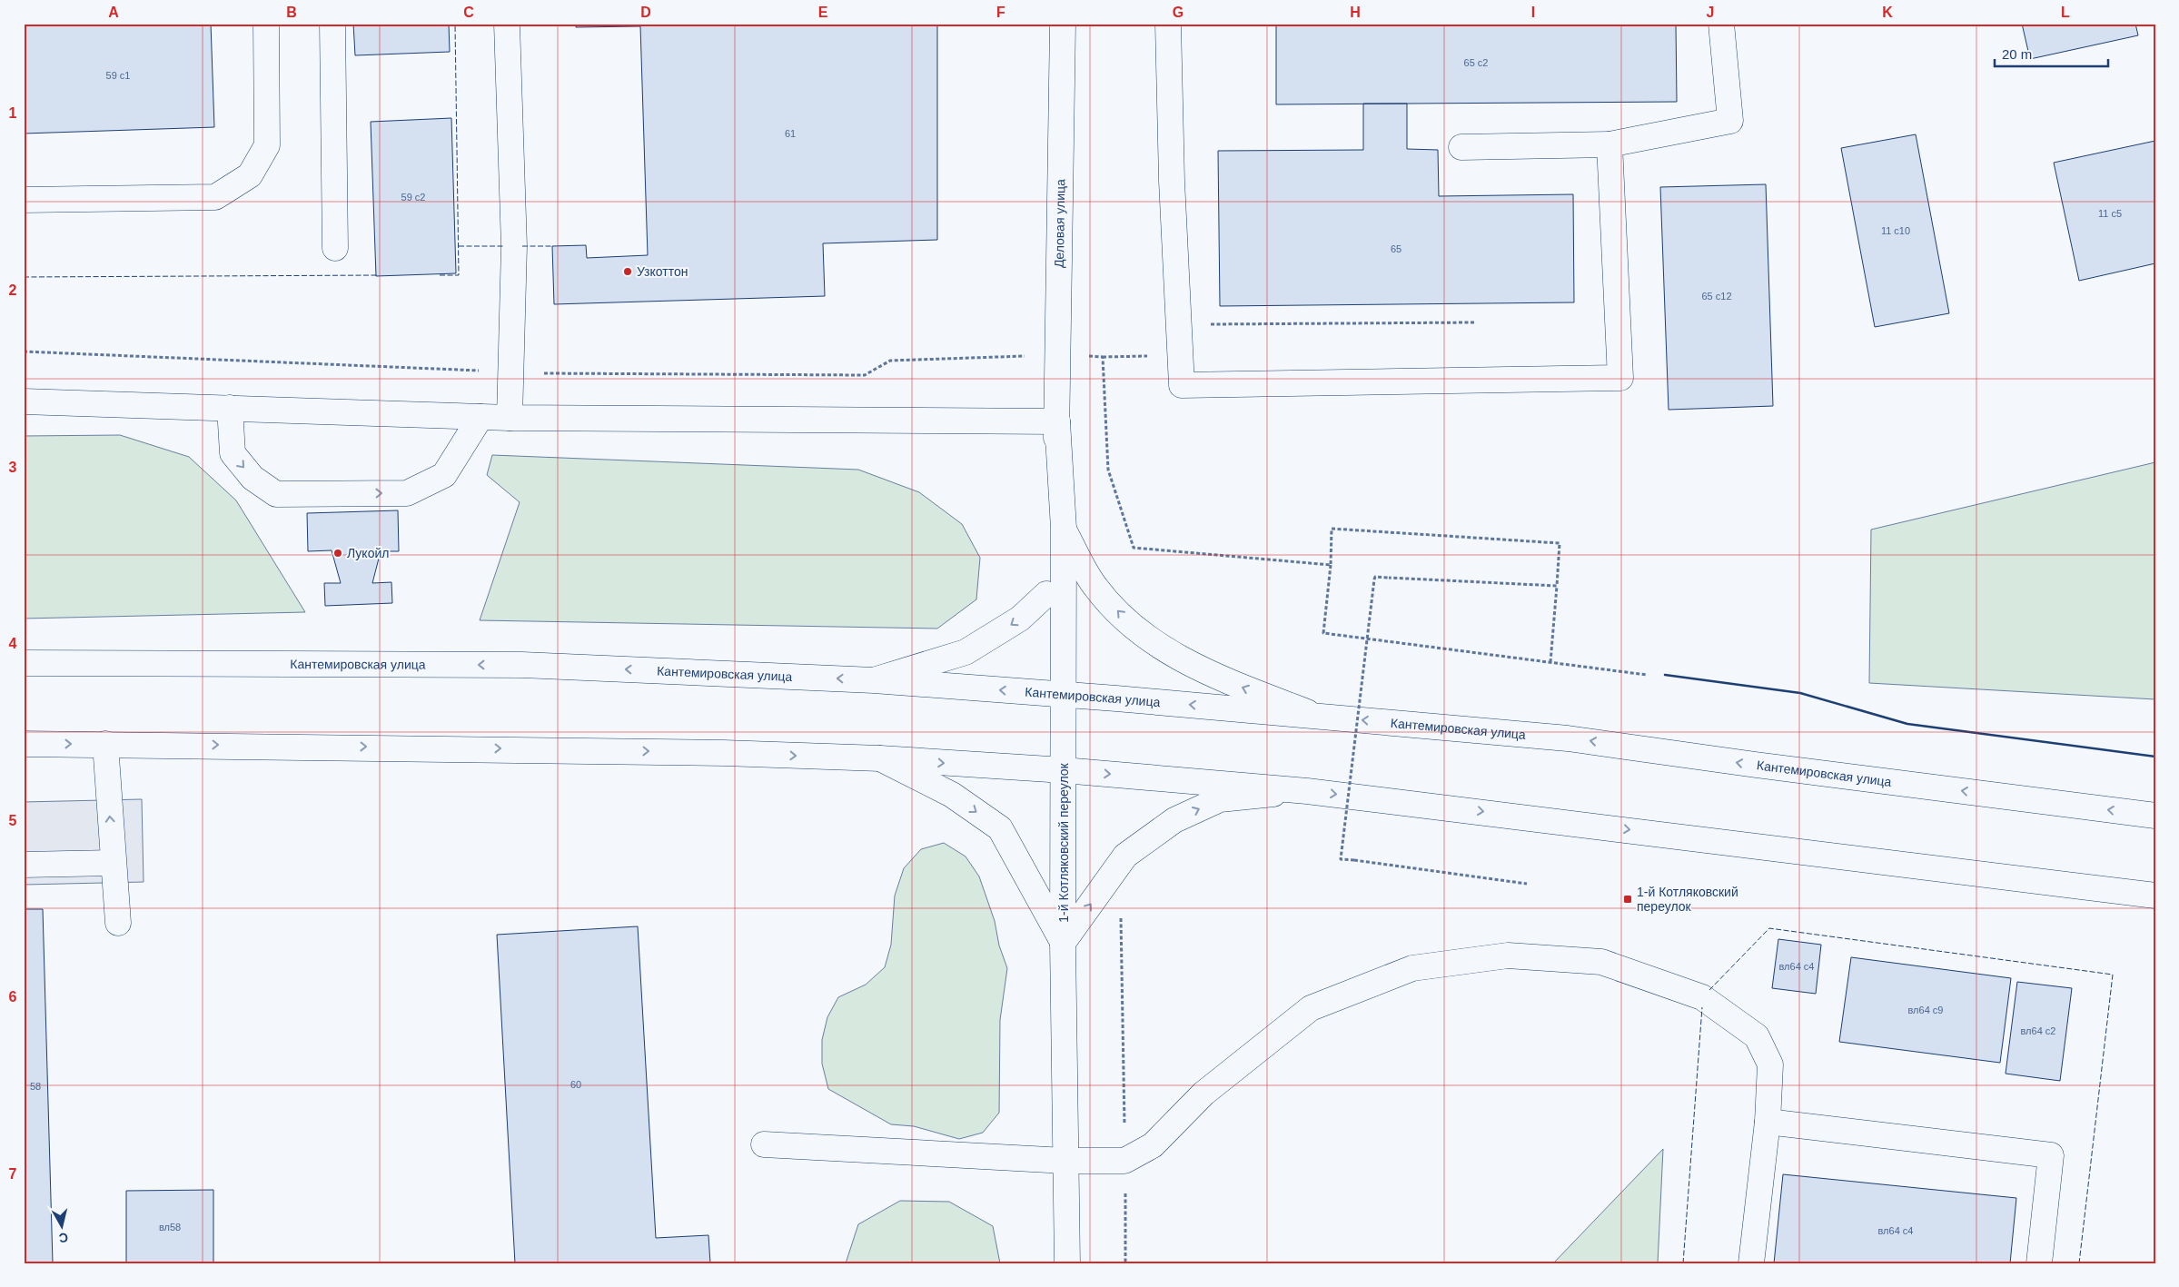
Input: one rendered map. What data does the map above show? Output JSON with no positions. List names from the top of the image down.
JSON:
{
  "streets": {
    "main road": ["Деловая улица", "Кантемировская улица", "1-й Котляковский переулок"]
  },
  "crossings": [
    ["Деловая улица", "1-й Котляковский переулок"],
    ["Кантемировская улица", "1-й Котляковский переулок"]
  ],
  "places": {
    "other": ["Узкоттон", "Лукойл"],
    "transit": ["1-й Котляковский переулок"]
  },
  "house_numbers": [
    "65 с2",
    "59 с1",
    "61",
    "59 с2",
    "11 с5",
    "11 с10",
    "65",
    "65 с12",
    "вл64 с4",
    "вл64 с9",
    "вл64 с2",
    "60",
    "58",
    "вл58",
    "вл64 с4"
  ],
  "scale_bar": "20 m",
  "north": "bottom",
  "grid": {
    "columns": [
      "A",
      "B",
      "C",
      "D",
      "E",
      "F",
      "G",
      "H",
      "I",
      "J",
      "K",
      "L"
    ],
    "rows": [
      "1",
      "2",
      "3",
      "4",
      "5",
      "6",
      "7"
    ]
  }
}
